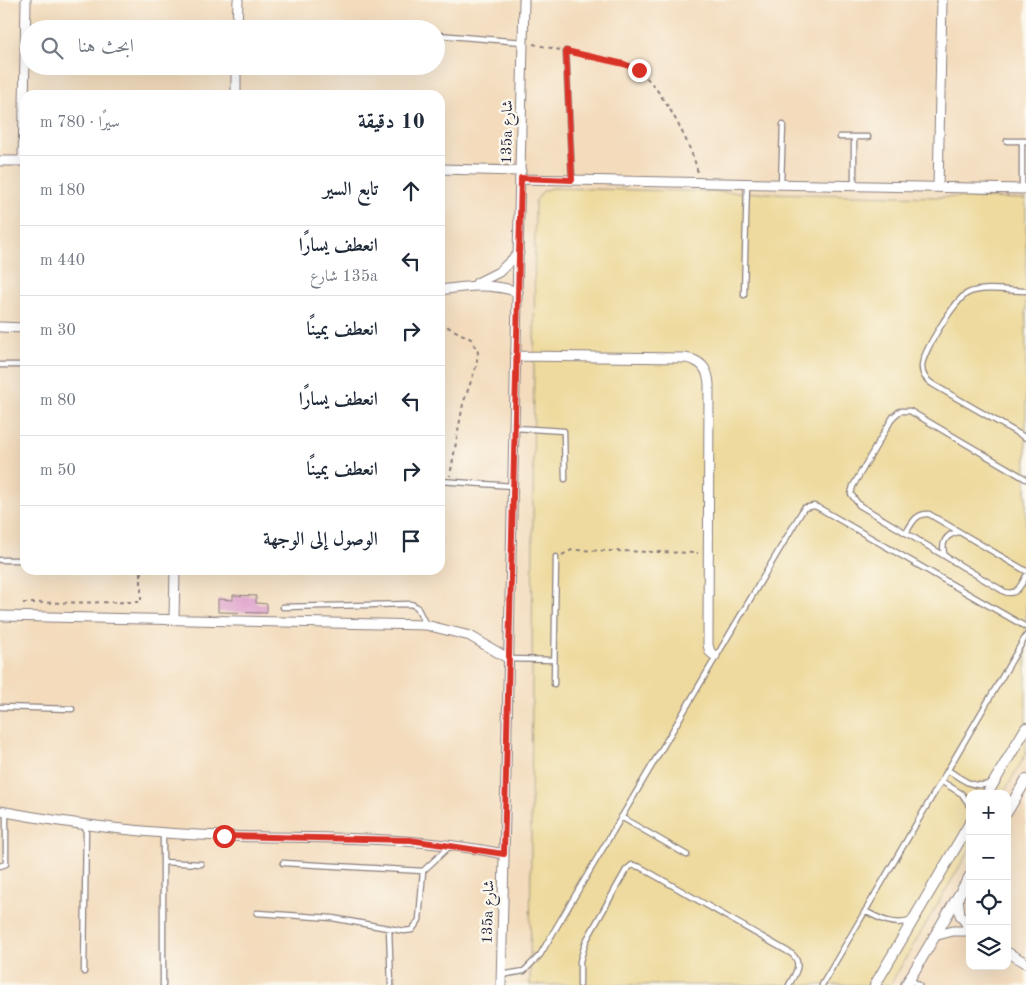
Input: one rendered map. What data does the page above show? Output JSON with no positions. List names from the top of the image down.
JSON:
{
  "streets": {
    "street": ["135a شارع"]
  },
  "page": {
    "search": "ابحث هنا",
    "heading": ["10 دقيقة", "سيرًا · 780 m"],
    "list": [
      ["تابع السير", "180 m"],
      ["انعطف يسارًا", "135a شارع", "440 m"],
      ["انعطف يمينًا", "30 m"],
      ["انعطف يسارًا", "80 m"],
      ["انعطف يمينًا", "50 m"],
      "الوصول إلى الوجهة"
    ],
    "map_buttons": ["+", "−"]
  }
}
